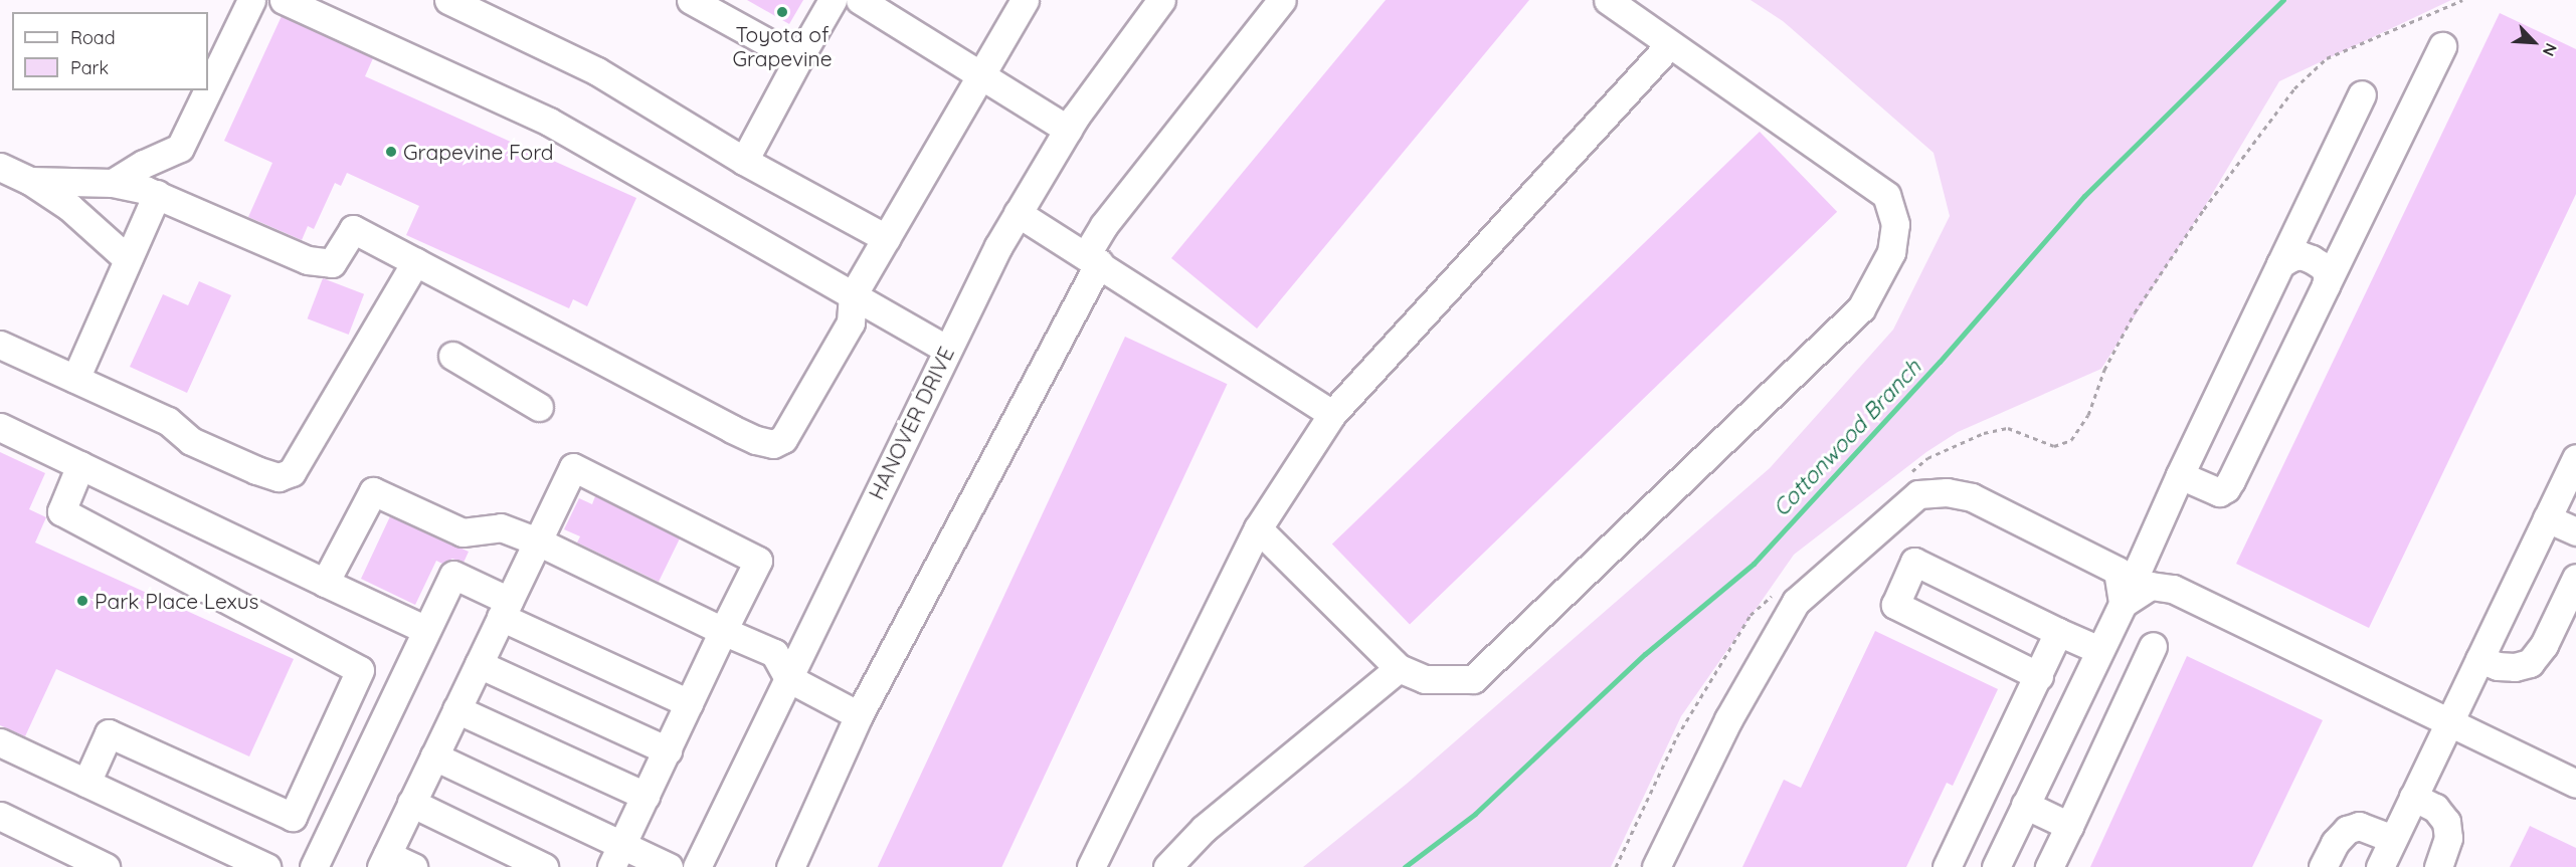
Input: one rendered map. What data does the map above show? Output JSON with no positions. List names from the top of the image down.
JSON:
{
  "streets": {
    "street": ["HANOVER DRIVE"]
  },
  "water": ["Cottonwood Branch"],
  "places": ["Toyota of Grapevine", "Grapevine Ford", "Park Place Lexus"],
  "legend": ["Road", "Park"],
  "north": "bottom right"
}
